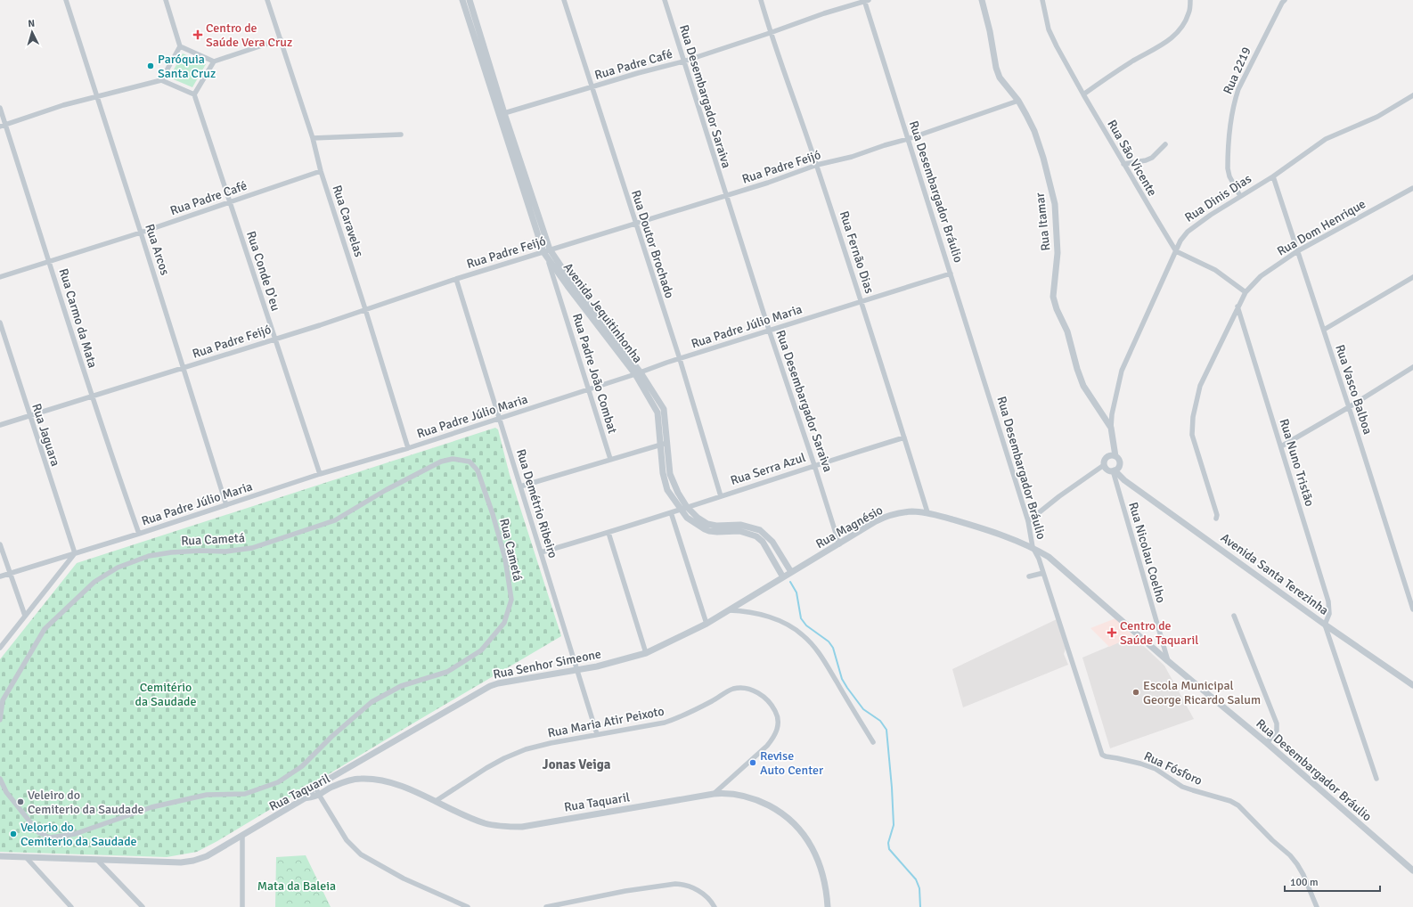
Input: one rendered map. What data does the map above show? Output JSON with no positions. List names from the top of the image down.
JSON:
{
  "streets": {
    "street": [
      "Rua Padre Café",
      "Rua 2219",
      "Rua Desembargador Saraiva",
      "Rua São Vicente",
      "Rua Padre Feijó",
      "Rua Desembargador Bráulio",
      "Rua Dinis Dias",
      "Rua Caravelas",
      "Rua Itamar",
      "Rua Dom Henrique",
      "Rua Doutor Brochado",
      "Rua Arcos",
      "Rua Fernão Dias",
      "Rua Conde D'eu",
      "Avenida Jequitinhonha",
      "Rua Carmo da Mata",
      "Rua Padre Júlio Maria",
      "Rua Padre João Combat",
      "Rua Vasco Balboa",
      "Rua Jaguara",
      "Rua Nuno Tristão",
      "Rua Serra Azul",
      "Rua Demétrio Ribeiro",
      "Rua Magnésio",
      "Rua Cametá",
      "Rua Nicolau Coelho",
      "Avenida Santa Terezinha",
      "Rua Senhor Simeone",
      "Rua Maria Atir Peixoto",
      "Rua Fósforo",
      "Rua Taquaril"
    ]
  },
  "crossings": [
    ["Rua Padre Café", "Rua Desembargador Saraiva"],
    ["Rua Padre Café", "Rua Desembargador Bráulio"],
    ["Rua Padre Café", "Rua Caravelas"],
    ["Rua Padre Café", "Rua Doutor Brochado"],
    ["Rua Padre Café", "Rua Arcos"],
    ["Rua Padre Café", "Rua Fernão Dias"],
    ["Rua Padre Café", "Rua Conde D'eu"],
    ["Rua Padre Café", "Avenida Jequitinhonha"],
    ["Rua Padre Café", "Rua Carmo da Mata"],
    ["Rua 2219", "Rua Dinis Dias"],
    ["Rua Desembargador Saraiva", "Rua Padre Feijó"],
    ["Rua Desembargador Saraiva", "Rua Padre Júlio Maria"],
    ["Rua Desembargador Saraiva", "Rua Serra Azul"],
    ["Rua Desembargador Saraiva", "Rua Magnésio"],
    ["Rua São Vicente", "Rua Dinis Dias"],
    ["Rua Padre Feijó", "Rua Desembargador Bráulio"],
    ["Rua Padre Feijó", "Rua Caravelas"],
    ["Rua Padre Feijó", "Rua Itamar"],
    ["Rua Padre Feijó", "Rua Doutor Brochado"],
    ["Rua Padre Feijó", "Rua Arcos"],
    ["Rua Padre Feijó", "Rua Fernão Dias"],
    ["Rua Padre Feijó", "Rua Conde D'eu"],
    ["Rua Padre Feijó", "Avenida Jequitinhonha"],
    ["Rua Padre Feijó", "Rua Carmo da Mata"],
    ["Rua Padre Feijó", "Rua Padre João Combat"],
    ["Rua Padre Feijó", "Rua Jaguara"],
    ["Rua Padre Feijó", "Rua Demétrio Ribeiro"],
    ["Rua Desembargador Bráulio", "Rua Padre Júlio Maria"],
    ["Rua Desembargador Bráulio", "Rua Magnésio"],
    ["Rua Desembargador Bráulio", "Rua Nicolau Coelho"],
    ["Rua Desembargador Bráulio", "Rua Fósforo"],
    ["Rua Dinis Dias", "Rua Itamar"],
    ["Rua Dinis Dias", "Rua Vasco Balboa"],
    ["Rua Dinis Dias", "Rua Nicolau Coelho"],
    ["Rua Dinis Dias", "Avenida Santa Terezinha"],
    ["Rua Caravelas", "Rua Padre Júlio Maria"],
    ["Rua Dom Henrique", "Rua Vasco Balboa"],
    ["Rua Dom Henrique", "Rua Nuno Tristão"],
    ["Rua Doutor Brochado", "Rua Padre Júlio Maria"],
    ["Rua Doutor Brochado", "Rua Serra Azul"],
    ["Rua Arcos", "Rua Padre Júlio Maria"],
    ["Rua Fernão Dias", "Rua Padre Júlio Maria"],
    ["Rua Fernão Dias", "Rua Serra Azul"],
    ["Rua Fernão Dias", "Rua Magnésio"],
    ["Rua Conde D'eu", "Rua Padre Júlio Maria"],
    ["Avenida Jequitinhonha", "Rua Padre Júlio Maria"],
    ["Avenida Jequitinhonha", "Rua Padre João Combat"],
    ["Avenida Jequitinhonha", "Rua Serra Azul"],
    ["Avenida Jequitinhonha", "Rua Magnésio"],
    ["Avenida Jequitinhonha", "Rua Senhor Simeone"],
    ["Rua Carmo da Mata", "Rua Padre Júlio Maria"],
    ["Rua Padre Júlio Maria", "Rua Padre João Combat"],
    ["Rua Padre Júlio Maria", "Rua Jaguara"],
    ["Rua Padre Júlio Maria", "Rua Demétrio Ribeiro"],
    ["Rua Nuno Tristão", "Avenida Santa Terezinha"],
    ["Rua Serra Azul", "Rua Demétrio Ribeiro"],
    ["Rua Demétrio Ribeiro", "Rua Senhor Simeone"],
    ["Rua Demétrio Ribeiro", "Rua Maria Atir Peixoto"],
    ["Rua Magnésio", "Rua Senhor Simeone"],
    ["Rua Magnésio", "Rua Fósforo"],
    ["Rua Nicolau Coelho", "Avenida Santa Terezinha"],
    ["Rua Senhor Simeone", "Rua Taquaril"],
    ["Rua Maria Atir Peixoto", "Rua Taquaril"]
  ],
  "districts": ["Jonas Veiga"],
  "parks": ["Cemitério da Saudade", "Mata da Baleia"],
  "places": {
    "health": ["Centro de Saúde Vera Cruz", "Centro de Saúde Taquaril"],
    "other": [
      "Paróquia Santa Cruz",
      "Escola Municipal George Ricardo Salum",
      "Revise Auto Center",
      "Veleiro do Cemiterio da Saudade",
      "Velorio do Cemiterio da Saudade"
    ]
  },
  "scale_bar": "100 m",
  "north": "top"
}
